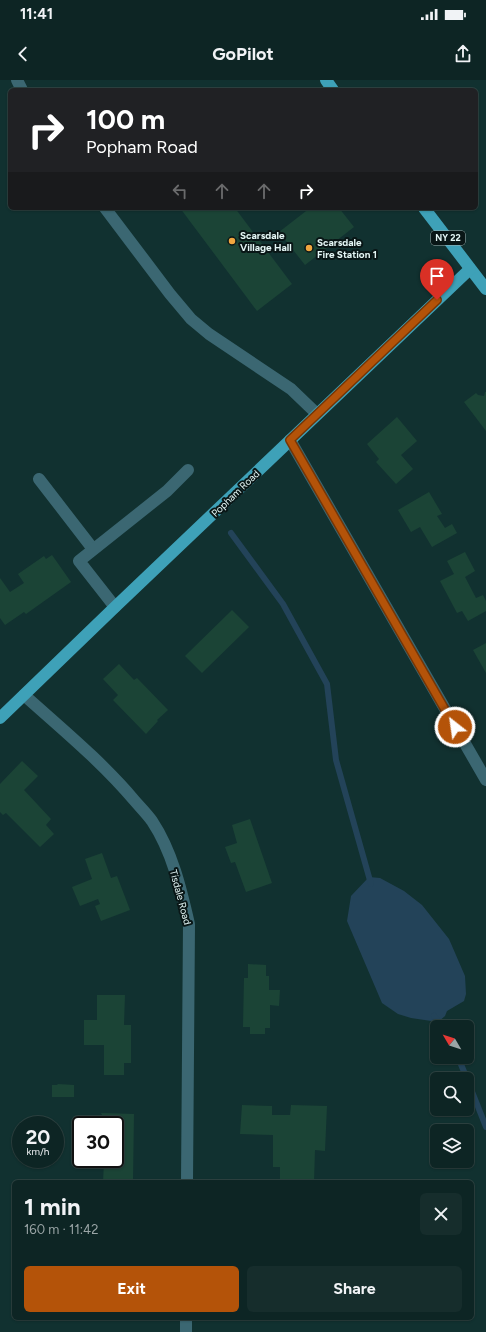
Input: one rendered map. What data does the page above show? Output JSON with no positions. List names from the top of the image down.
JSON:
{
  "streets": {
    "main road": ["NY 22", "Popham Road"],
    "street": ["Tisdale Road"]
  },
  "crossings": [
    ["NY 22", "Popham Road"],
    ["Popham Road", "Tisdale Road"]
  ],
  "places": ["Scarsdale Village Hall", "Scarsdale Fire Station 1"],
  "north": "top left",
  "page": {
    "status": "11:41",
    "header": "GoPilot",
    "turn": ["100 m", "Popham Road"],
    "speed": "20 km/h",
    "limit": "30",
    "heading": ["1 min", "160 m · 11:42"],
    "buttons": ["Exit", "Share"]
  }
}
